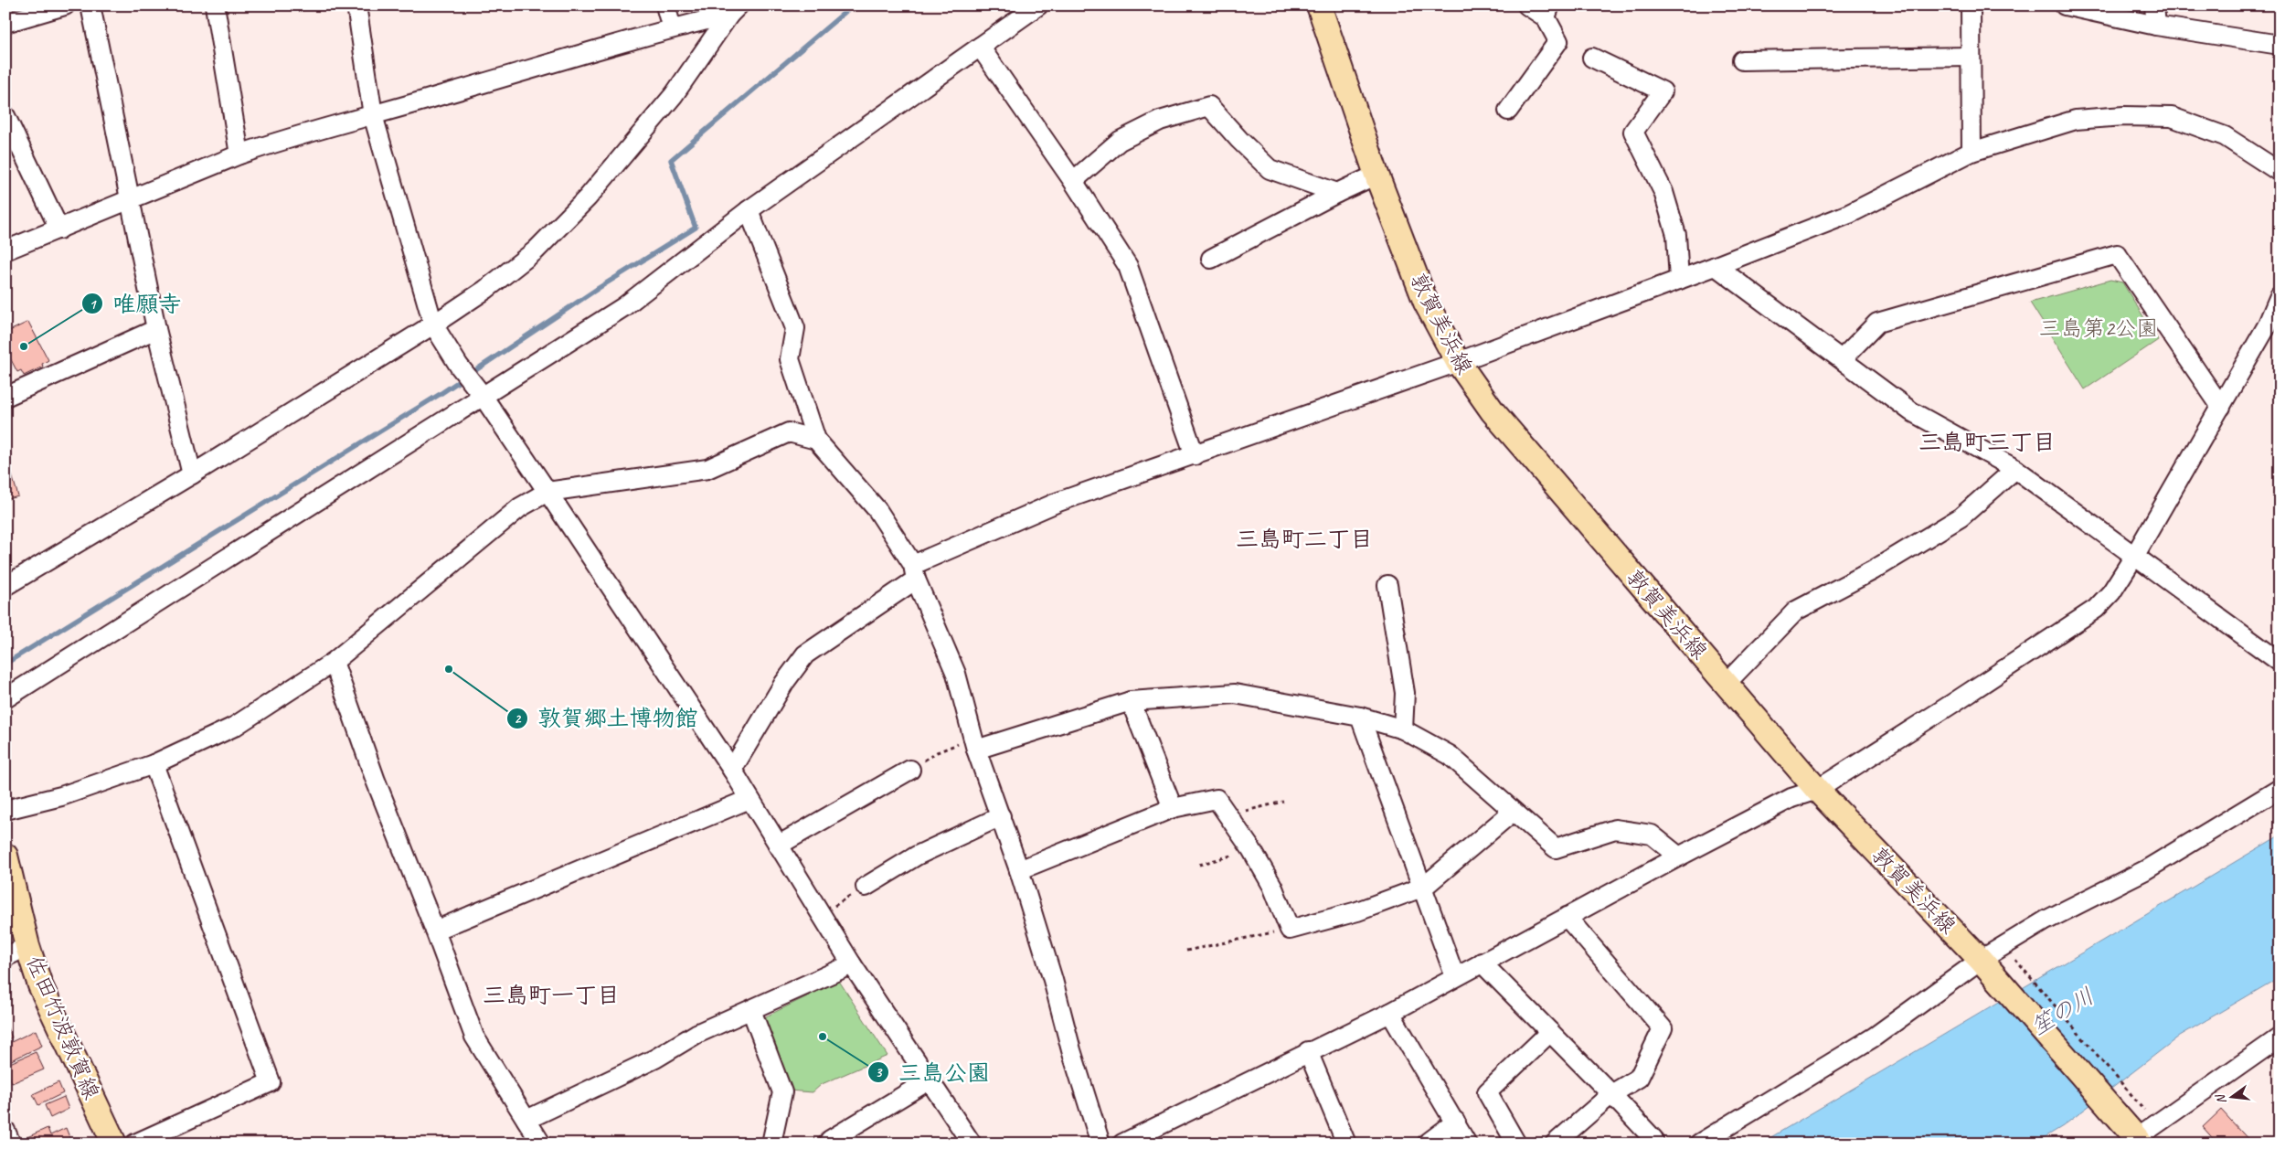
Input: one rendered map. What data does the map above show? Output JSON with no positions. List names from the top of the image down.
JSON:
{
  "streets": {
    "main road": ["敦賀美浜線", "佐田竹波敦賀線"]
  },
  "districts": ["三島町三丁目", "三島町二丁目", "三島町一丁目"],
  "water": ["笙の川"],
  "parks": ["三島第2公園"],
  "places": ["唯願寺", "敦賀郷土博物館", "三島公園"],
  "north": "left"
}
